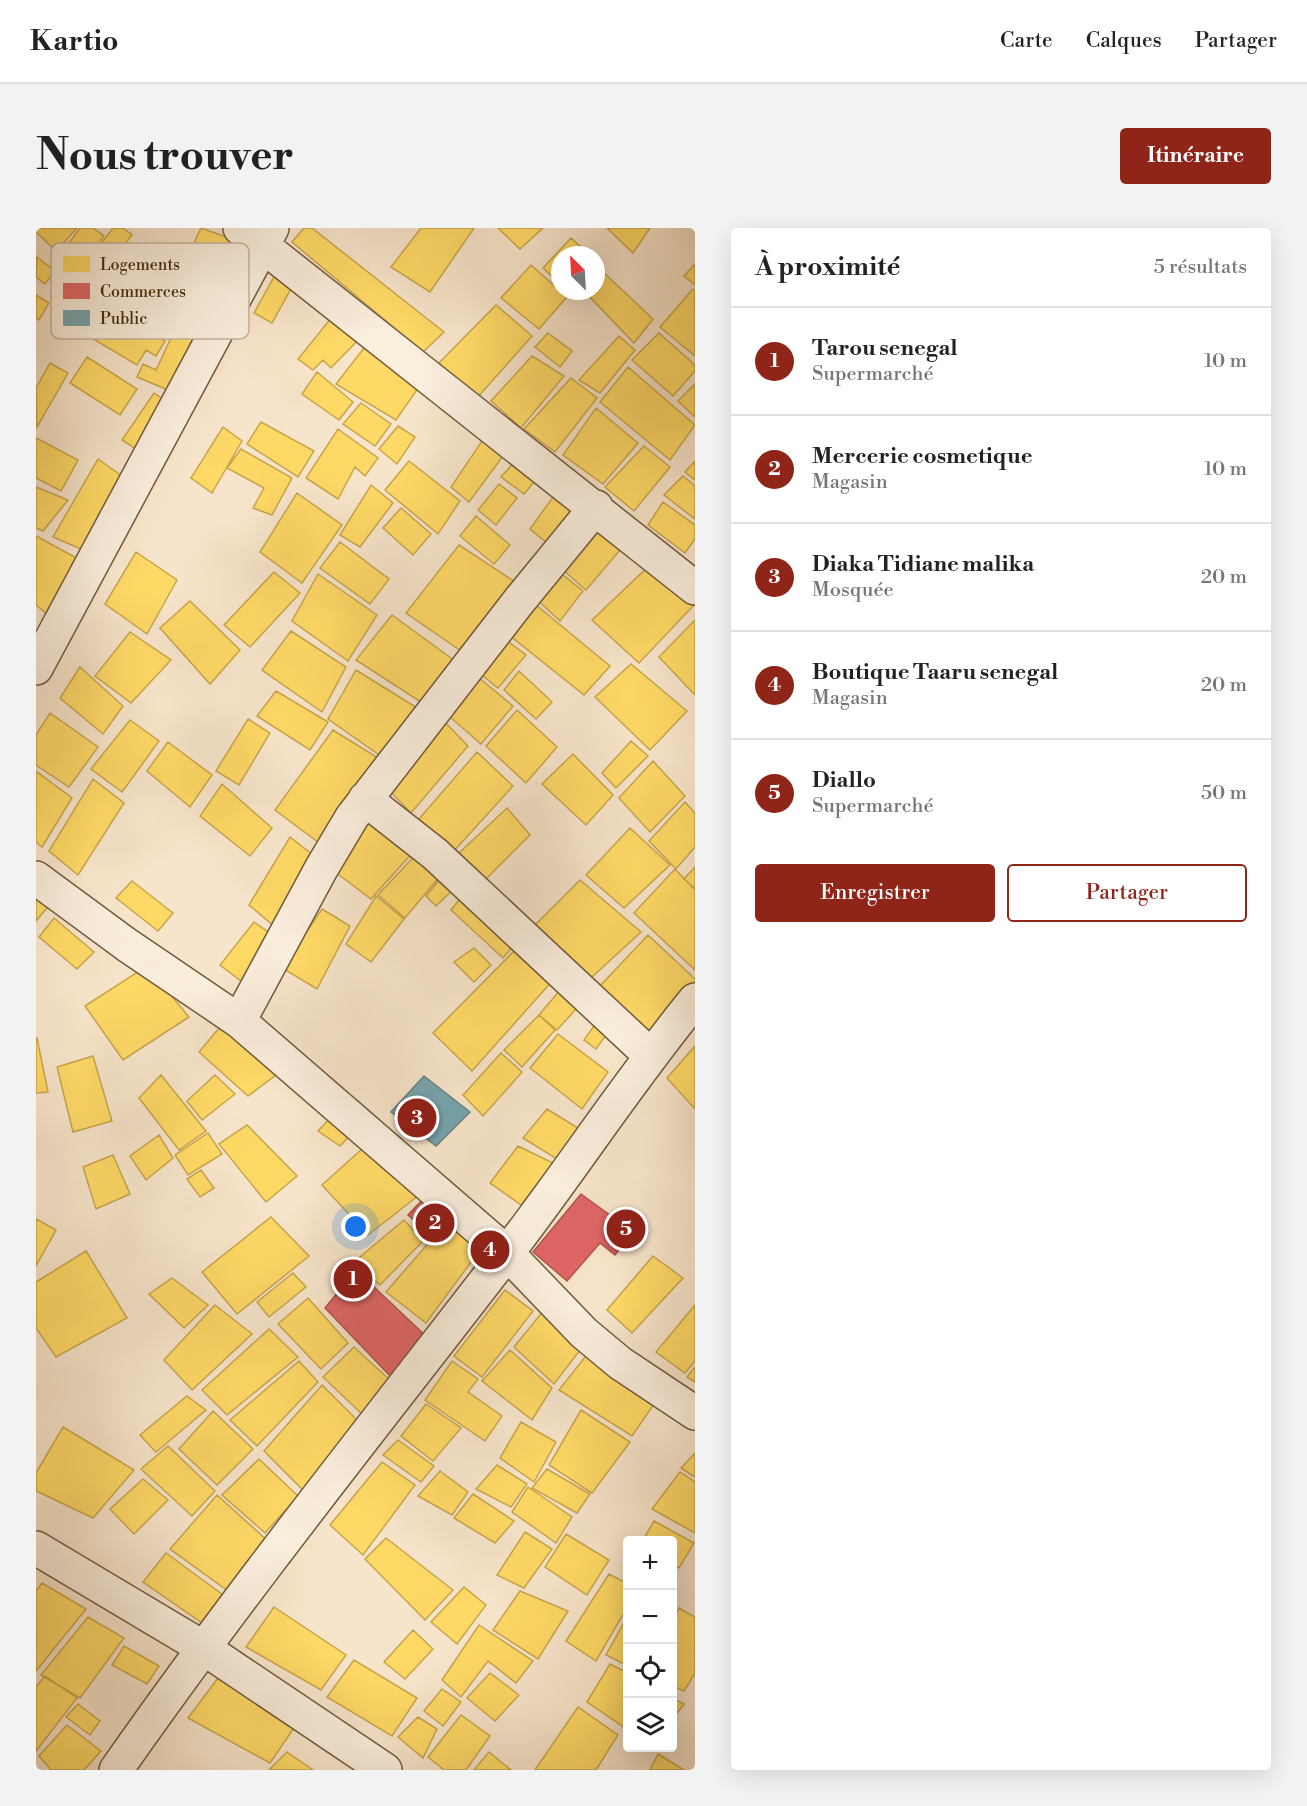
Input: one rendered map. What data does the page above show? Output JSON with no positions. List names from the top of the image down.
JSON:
{
  "legend": ["Logements", "Commerces", "Public"],
  "north": "top left",
  "page": {
    "header": "Kartio",
    "nav": ["Carte", "Calques", "Partager"],
    "buttons": [
      "Itinéraire",
      ["Enregistrer", "Partager"]
    ],
    "title": "Nous trouver",
    "heading": ["À proximité", "5 résultats"],
    "list": [
      {
        "mark": "1",
        "name": "Tarou senegal",
        "note": "Supermarché",
        "value": "10 m"
      },
      {
        "mark": "2",
        "name": "Mercerie cosmetique",
        "note": "Magasin",
        "value": "10 m"
      },
      {
        "mark": "3",
        "name": "Diaka Tidiane malika",
        "note": "Mosquée",
        "value": "20 m"
      },
      {
        "mark": "4",
        "name": "Boutique Taaru senegal",
        "note": "Magasin",
        "value": "20 m"
      },
      {
        "mark": "5",
        "name": "Diallo",
        "note": "Supermarché",
        "value": "50 m"
      }
    ],
    "pins": [
      "3",
      "2",
      "5",
      "4",
      "1"
    ],
    "map_buttons": ["+", "−"]
  }
}
